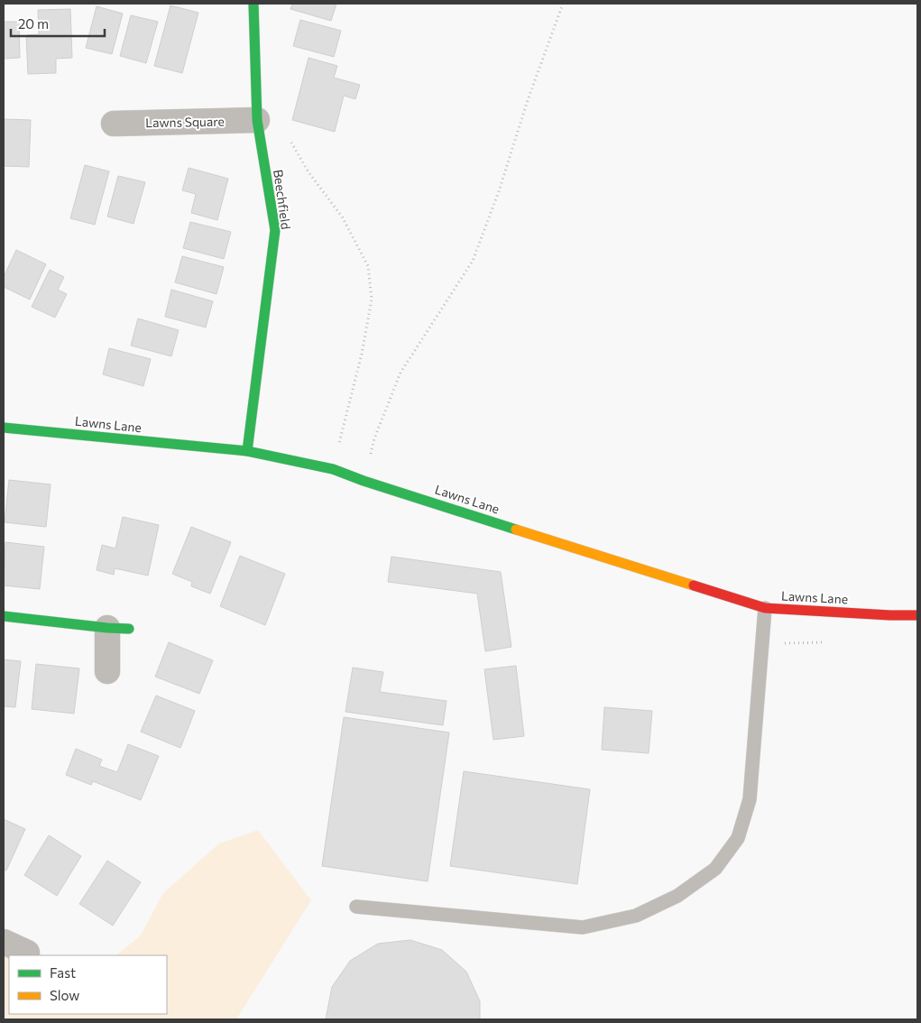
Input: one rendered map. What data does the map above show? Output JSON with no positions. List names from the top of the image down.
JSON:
{
  "streets": {
    "street": ["Lawns Square", "Beechfield", "Lawns Lane"]
  },
  "crossings": [
    ["Lawns Square", "Beechfield"],
    ["Beechfield", "Lawns Lane"]
  ],
  "legend": ["Fast", "Slow"],
  "scale_bar": "20 m"
}
